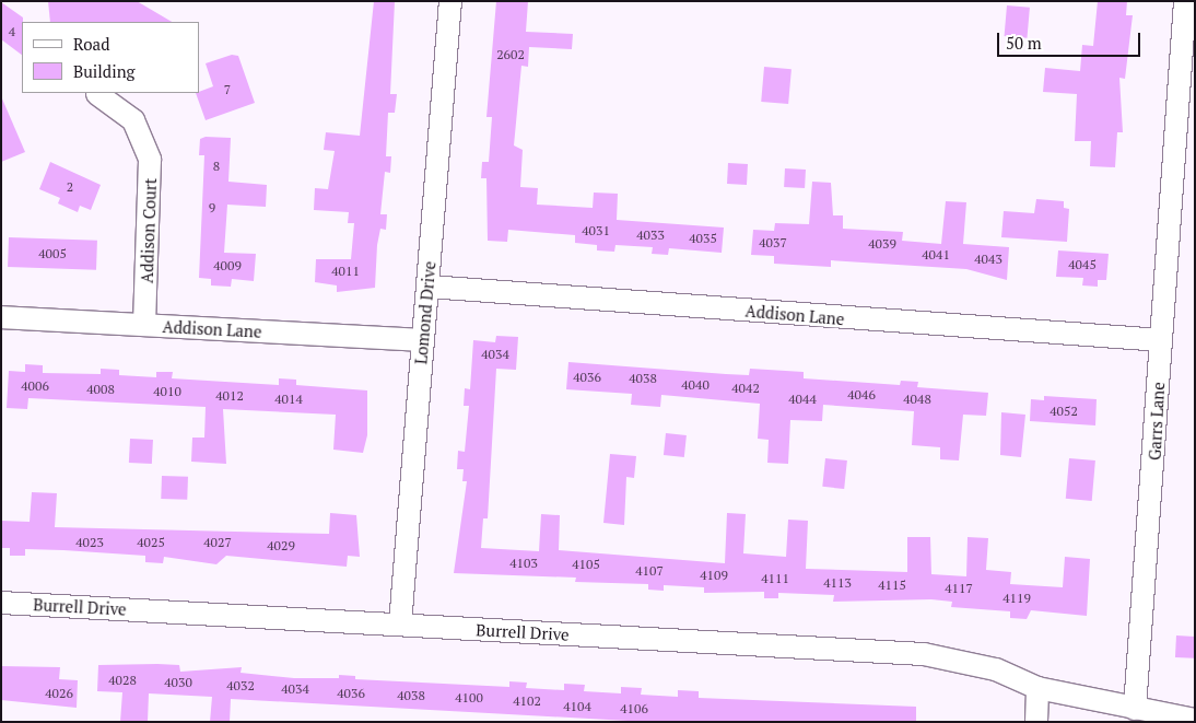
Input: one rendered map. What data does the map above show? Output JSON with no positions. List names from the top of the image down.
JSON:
{
  "streets": {
    "street": [
      "Addison Court",
      "Lomond Drive",
      "Addison Lane",
      "Garrs Lane",
      "Burrell Drive"
    ]
  },
  "crossings": [
    ["Addison Court", "Addison Lane"],
    ["Lomond Drive", "Addison Lane"],
    ["Lomond Drive", "Burrell Drive"],
    ["Addison Lane", "Garrs Lane"]
  ],
  "house_numbers": [
    "4",
    "2602",
    "7",
    "8",
    "2",
    "9",
    "4031",
    "4033",
    "4035",
    "4037",
    "4039",
    "4005",
    "4041",
    "4043",
    "4045",
    "4009",
    "4011",
    "4034",
    "4036",
    "4038",
    "4040",
    "4006",
    "4042",
    "4008",
    "4010",
    "4046",
    "4012",
    "4014",
    "4044",
    "4048",
    "4052",
    "4023",
    "4025",
    "4027",
    "4029",
    "4103",
    "4105",
    "4107",
    "4109",
    "4111",
    "4113",
    "4115",
    "4117",
    "4119",
    "4028",
    "4030",
    "4032",
    "4034",
    "4026",
    "4036",
    "4038",
    "4100",
    "4102",
    "4104",
    "4106"
  ],
  "legend": ["Road", "Building"],
  "scale_bar": "50 m"
}
